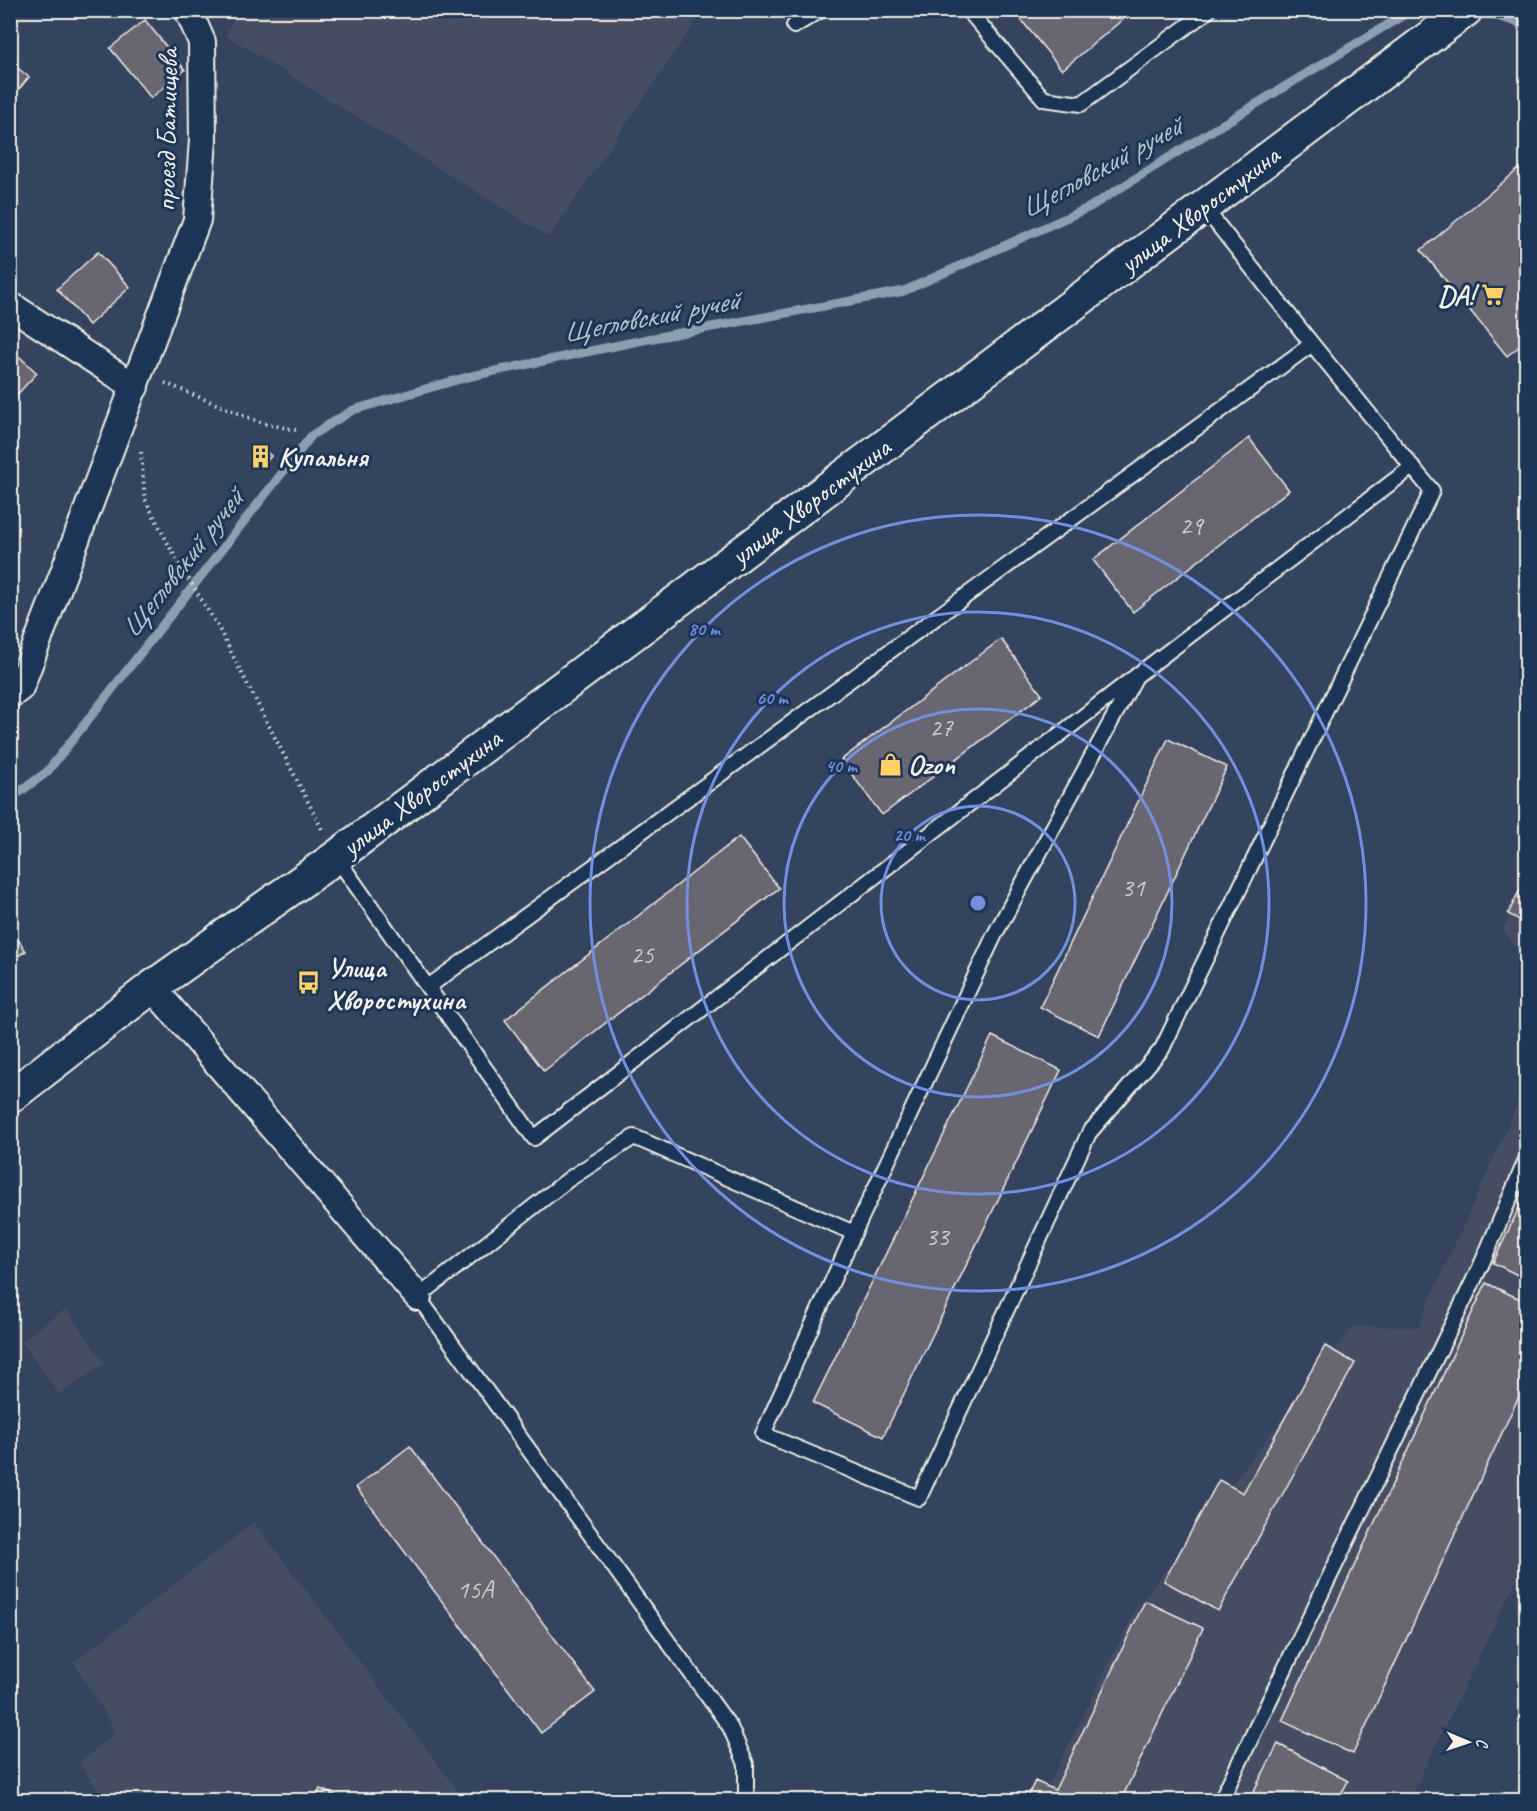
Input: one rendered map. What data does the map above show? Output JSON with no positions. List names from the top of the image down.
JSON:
{
  "streets": {
    "street": ["проезд Батищева", "улица Хворостухина"]
  },
  "water": ["Щегловский ручей"],
  "places": {
    "supermarket": ["DA!"],
    "building": ["Купальня"],
    "shop": ["Ozon"],
    "bus stop": ["Улица Хворостухина"]
  },
  "house_numbers": [
    "29",
    "27",
    "31",
    "25",
    "33",
    "15А"
  ],
  "north": "right",
  "rings": [
    "80 m",
    "60 m",
    "40 m",
    "20 m"
  ]
}
